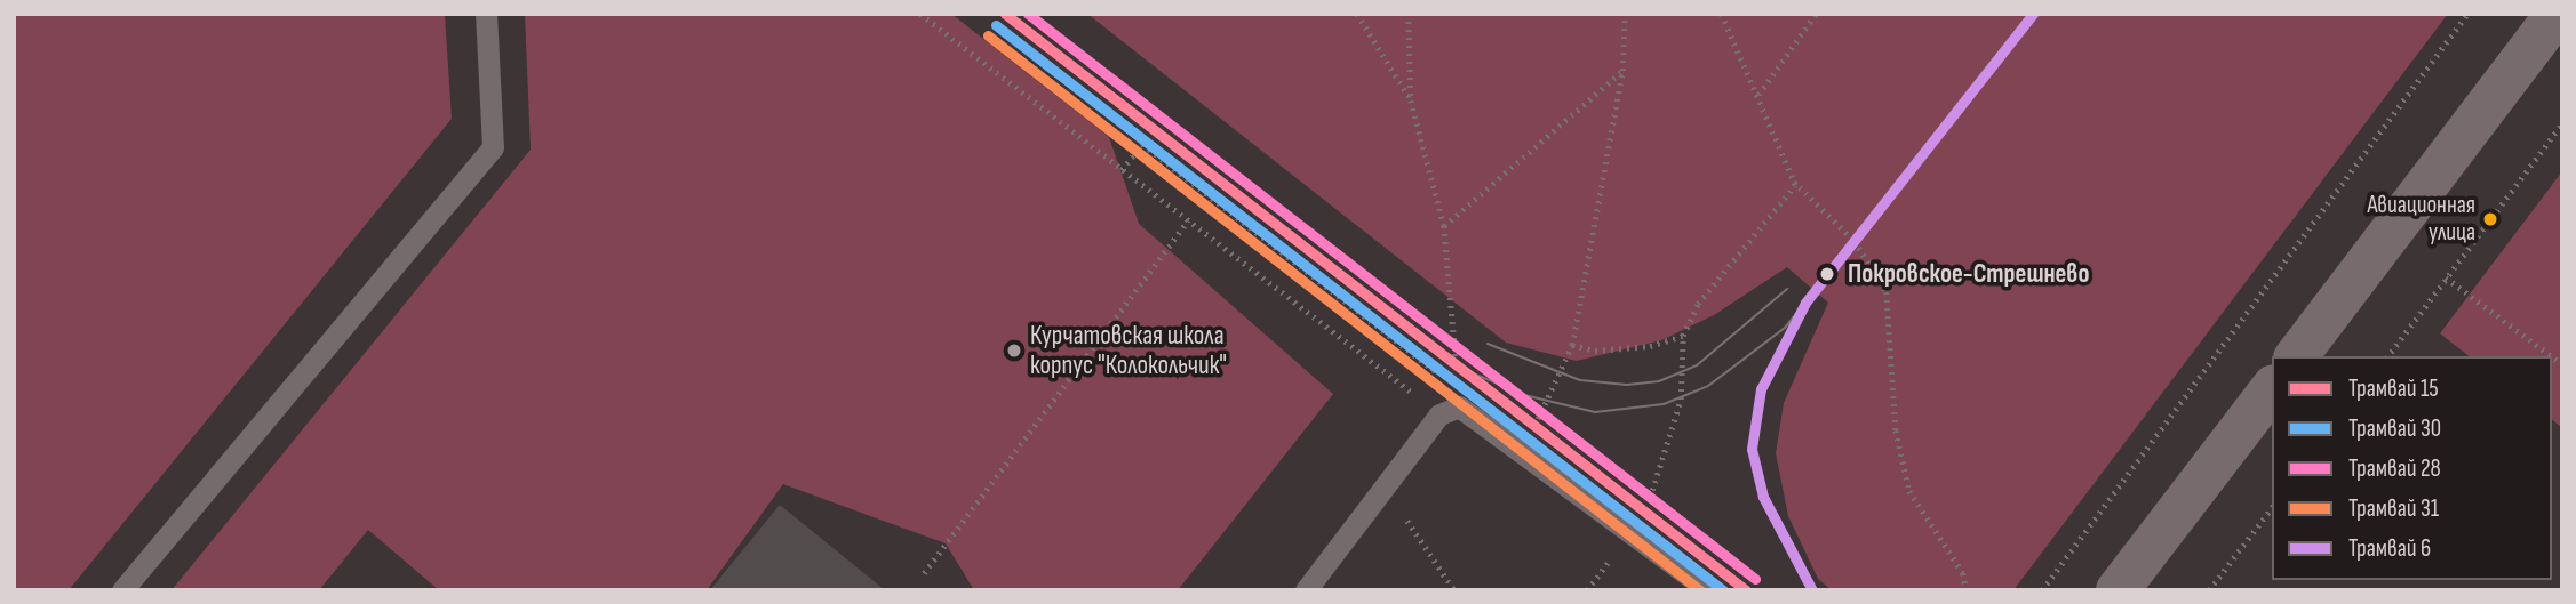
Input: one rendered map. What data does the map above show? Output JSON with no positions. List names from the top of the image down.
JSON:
{
  "places": ["Авиационная улица", "Покровское-Стрешнево", "Курчатовская школа корпус \"Колокольчик\""],
  "lines": [
    "tram line 15",
    "tram line 28",
    "tram line 6",
    "tram line 30",
    "tram line 31"
  ],
  "legend": [
    "Трамвай 15",
    "Трамвай 30",
    "Трамвай 28",
    "Трамвай 31",
    "Трамвай 6"
  ]
}
